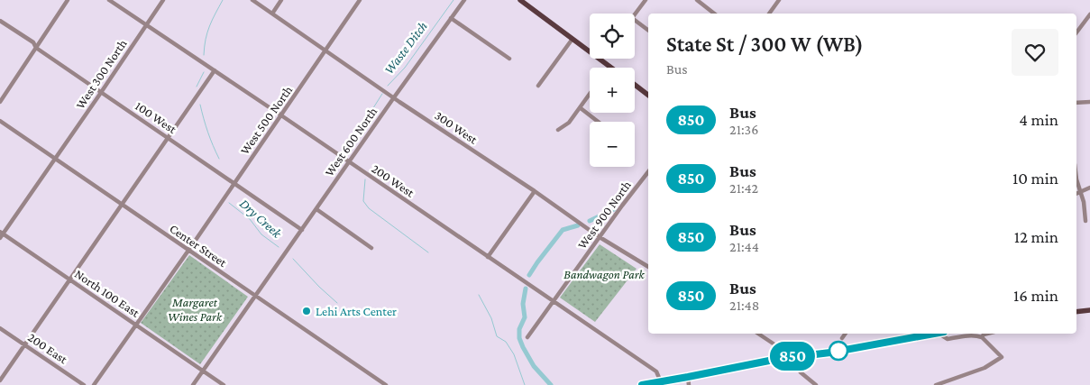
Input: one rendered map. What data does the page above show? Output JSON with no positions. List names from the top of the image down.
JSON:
{
  "streets": {
    "street": [
      "West 300 North",
      "100 West",
      "West 500 North",
      "300 West",
      "West 600 North",
      "200 West",
      "West 900 North",
      "Center Street",
      "North 100 East",
      "200 East"
    ]
  },
  "crossings": [
    ["West 300 North", "100 West"],
    ["West 300 North", "200 West"],
    ["West 300 North", "Center Street"],
    ["West 300 North", "North 100 East"],
    ["100 West", "West 500 North"],
    ["100 West", "West 600 North"],
    ["West 500 North", "300 West"],
    ["West 500 North", "200 West"],
    ["West 500 North", "Center Street"],
    ["West 500 North", "North 100 East"],
    ["300 West", "West 600 North"],
    ["300 West", "West 900 North"],
    ["West 600 North", "200 West"],
    ["West 600 North", "Center Street"],
    ["West 600 North", "North 100 East"],
    ["200 West", "West 900 North"]
  ],
  "water": ["Waste Ditch", "Dry Creek"],
  "parks": ["Bandwagon Park", "Margaret Wines Park"],
  "places": ["Lehi Arts Center"],
  "lines": ["bus line 850"],
  "page": {
    "on_map": "850",
    "map_buttons": ["+", "−"],
    "heading": ["State St / 300 W (WB)", "Bus"],
    "list": [
      {
        "mark": "850",
        "name": "Bus",
        "note": "21:36",
        "value": "4 min"
      },
      {
        "mark": "850",
        "name": "Bus",
        "note": "21:42",
        "value": "10 min"
      },
      {
        "mark": "850",
        "name": "Bus",
        "note": "21:44",
        "value": "12 min"
      },
      {
        "mark": "850",
        "name": "Bus",
        "note": "21:48",
        "value": "16 min"
      }
    ]
  }
}
